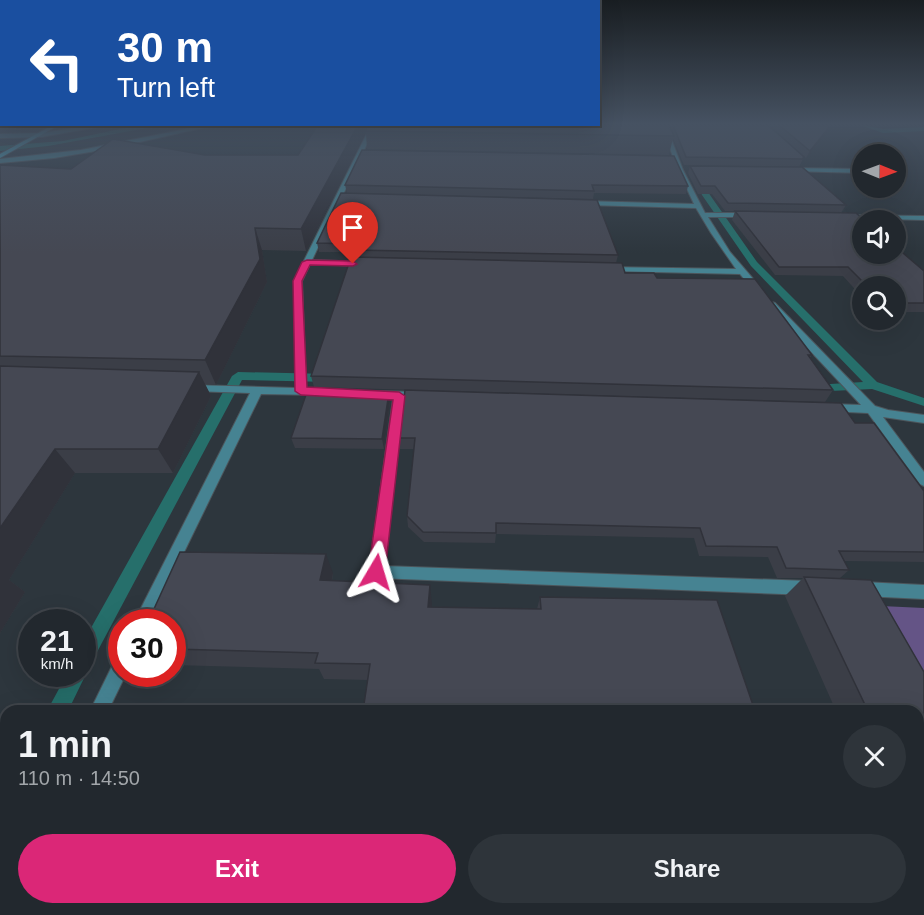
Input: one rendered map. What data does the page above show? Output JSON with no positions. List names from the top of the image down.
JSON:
{
  "north": "right",
  "page": {
    "turn": ["30 m", "Turn left"],
    "speed": "21 km/h",
    "limit": "30",
    "heading": ["1 min", "110 m · 14:50"],
    "buttons": ["Exit", "Share"]
  }
}
